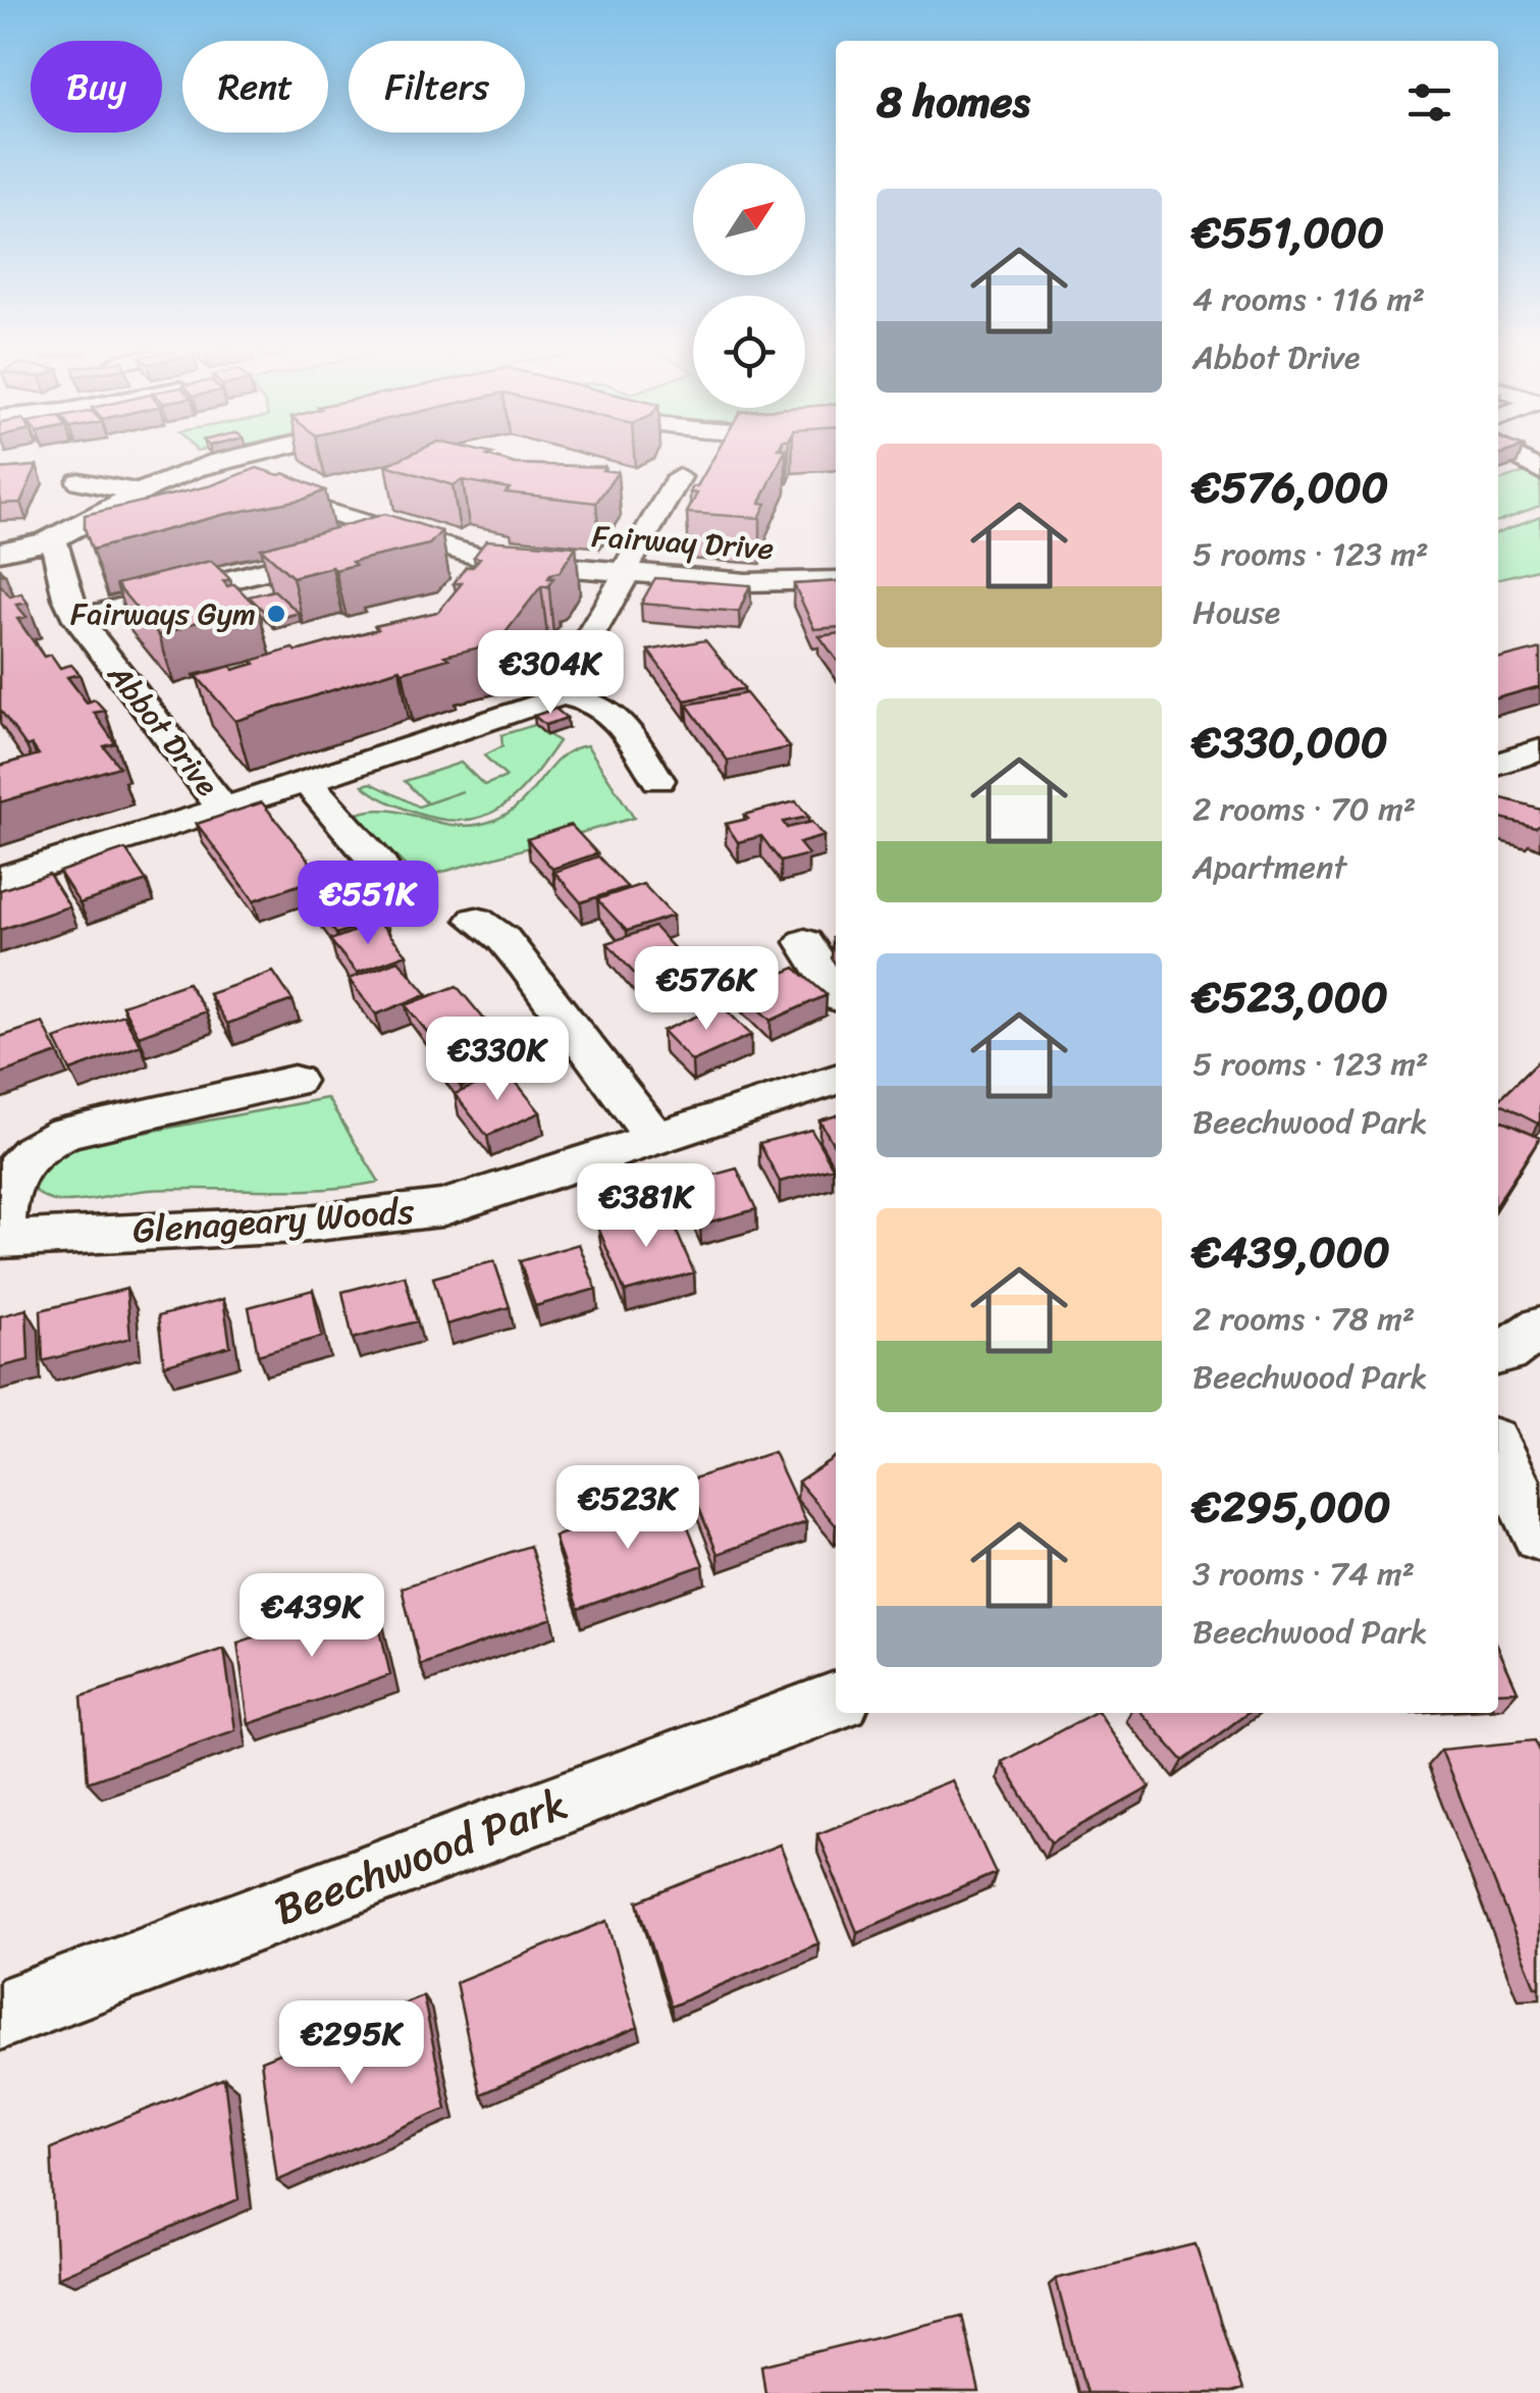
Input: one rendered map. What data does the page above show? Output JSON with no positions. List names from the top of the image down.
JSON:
{
  "streets": {
    "street": [
      "Fairway Drive",
      "Abbot Drive",
      "Glenageary Woods",
      "Beechwood Park"
    ]
  },
  "places": ["Fairways Gym"],
  "north": "top right",
  "page": {
    "chip": ["Buy", "Rent", "Filters"],
    "heading": "8 homes",
    "list": [
      {
        "name": "€551,000",
        "note": "4 rooms · 116 m² · Abbot Drive"
      },
      {
        "name": "€576,000",
        "note": "5 rooms · 123 m² · House"
      },
      {
        "name": "€330,000",
        "note": "2 rooms · 70 m² · Apartment"
      },
      {
        "name": "€523,000",
        "note": "5 rooms · 123 m² · Beechwood Park"
      },
      {
        "name": "€439,000",
        "note": "2 rooms · 78 m² · Beechwood Park"
      },
      {
        "name": "€295,000",
        "note": "3 rooms · 74 m² · Beechwood Park"
      }
    ],
    "price": [
      "€304K",
      "€551K",
      "€576K",
      "€330K",
      "€381K",
      "€523K",
      "€439K",
      "€295K"
    ]
  }
}
